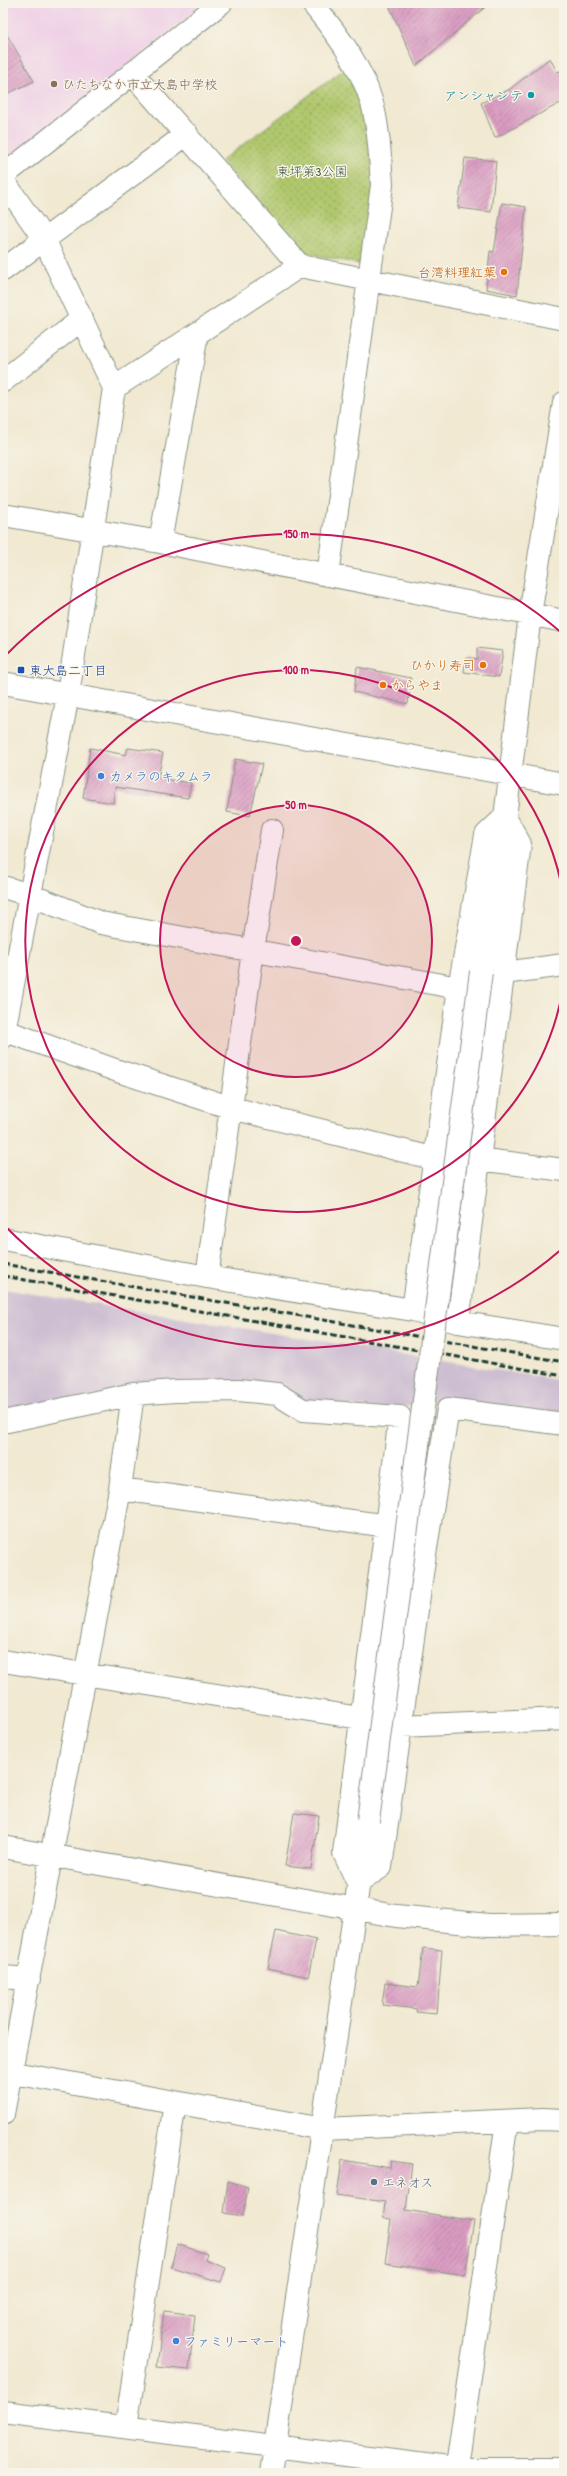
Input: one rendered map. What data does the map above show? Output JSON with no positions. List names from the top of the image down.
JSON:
{
  "parks": ["東坪第3公園"],
  "places": {
    "other": [
      "ひたちなか市立大島中学校",
      "アンシャンテ",
      "台湾料理紅葉",
      "ひかり寿司",
      "からやま",
      "カメラのキタムラ",
      "エネオス",
      "ファミリーマート"
    ],
    "transit": ["東大島二丁目"]
  },
  "rings": ["150 m", "100 m", "50 m"]
}
